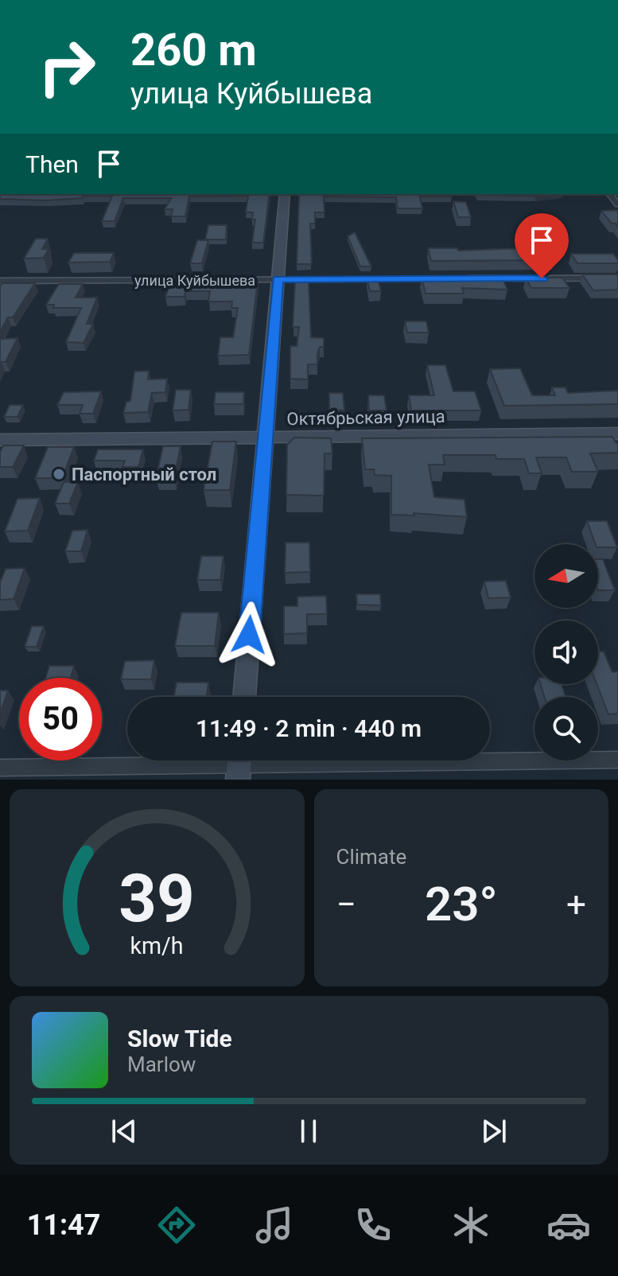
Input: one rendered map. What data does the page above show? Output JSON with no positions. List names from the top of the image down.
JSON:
{
  "streets": {
    "main road": ["Октябрьская улица"],
    "street": ["улица Куйбышева"]
  },
  "places": ["Паспортный стол"],
  "north": "left",
  "page": {
    "turn": ["260 m", "улица Куйбышева"],
    "then": "Then",
    "limit": "50",
    "trip": "11:49 · 2 min · 440 m",
    "tile": "Climate",
    "heat": ["−", "23°", "+"],
    "song": ["Slow Tide", "Marlow"],
    "tabs": "11:47",
    "gauge": ["39", "km/h"]
  }
}
